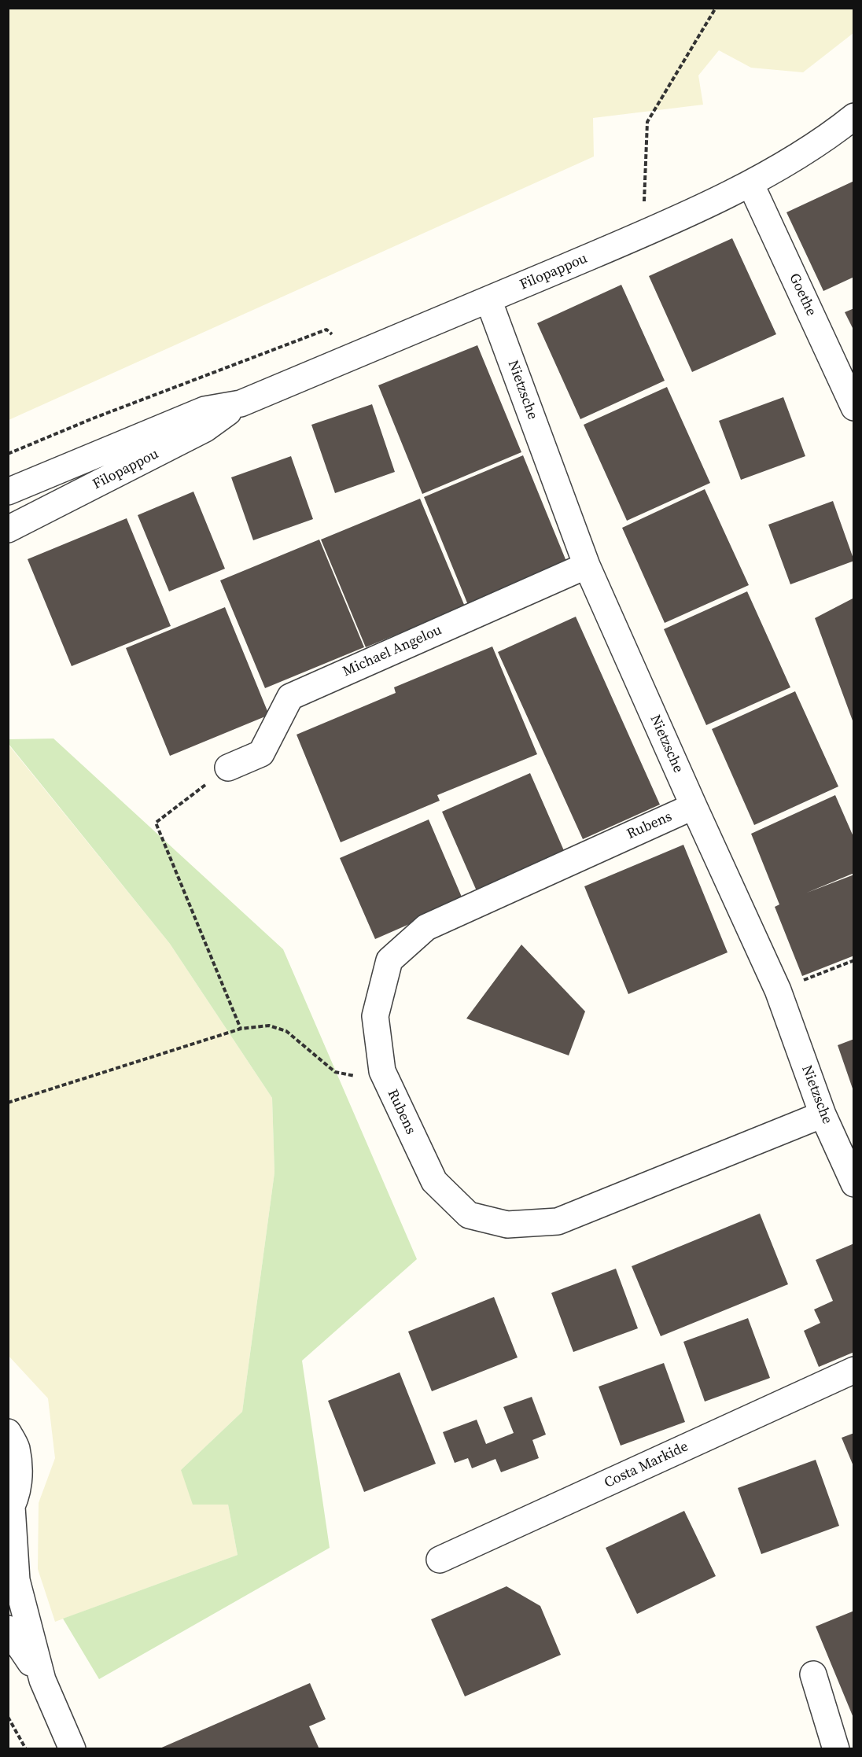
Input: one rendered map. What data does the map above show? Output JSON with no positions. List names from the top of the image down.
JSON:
{
  "streets": {
    "street": [
      "Filopappou",
      "Goethe",
      "Nietzsche",
      "Michael Angelou",
      "Rubens",
      "Costa Markide"
    ]
  },
  "crossings": [
    ["Filopappou", "Goethe"],
    ["Filopappou", "Nietzsche"],
    ["Nietzsche", "Michael Angelou"],
    ["Nietzsche", "Rubens"]
  ]
}
